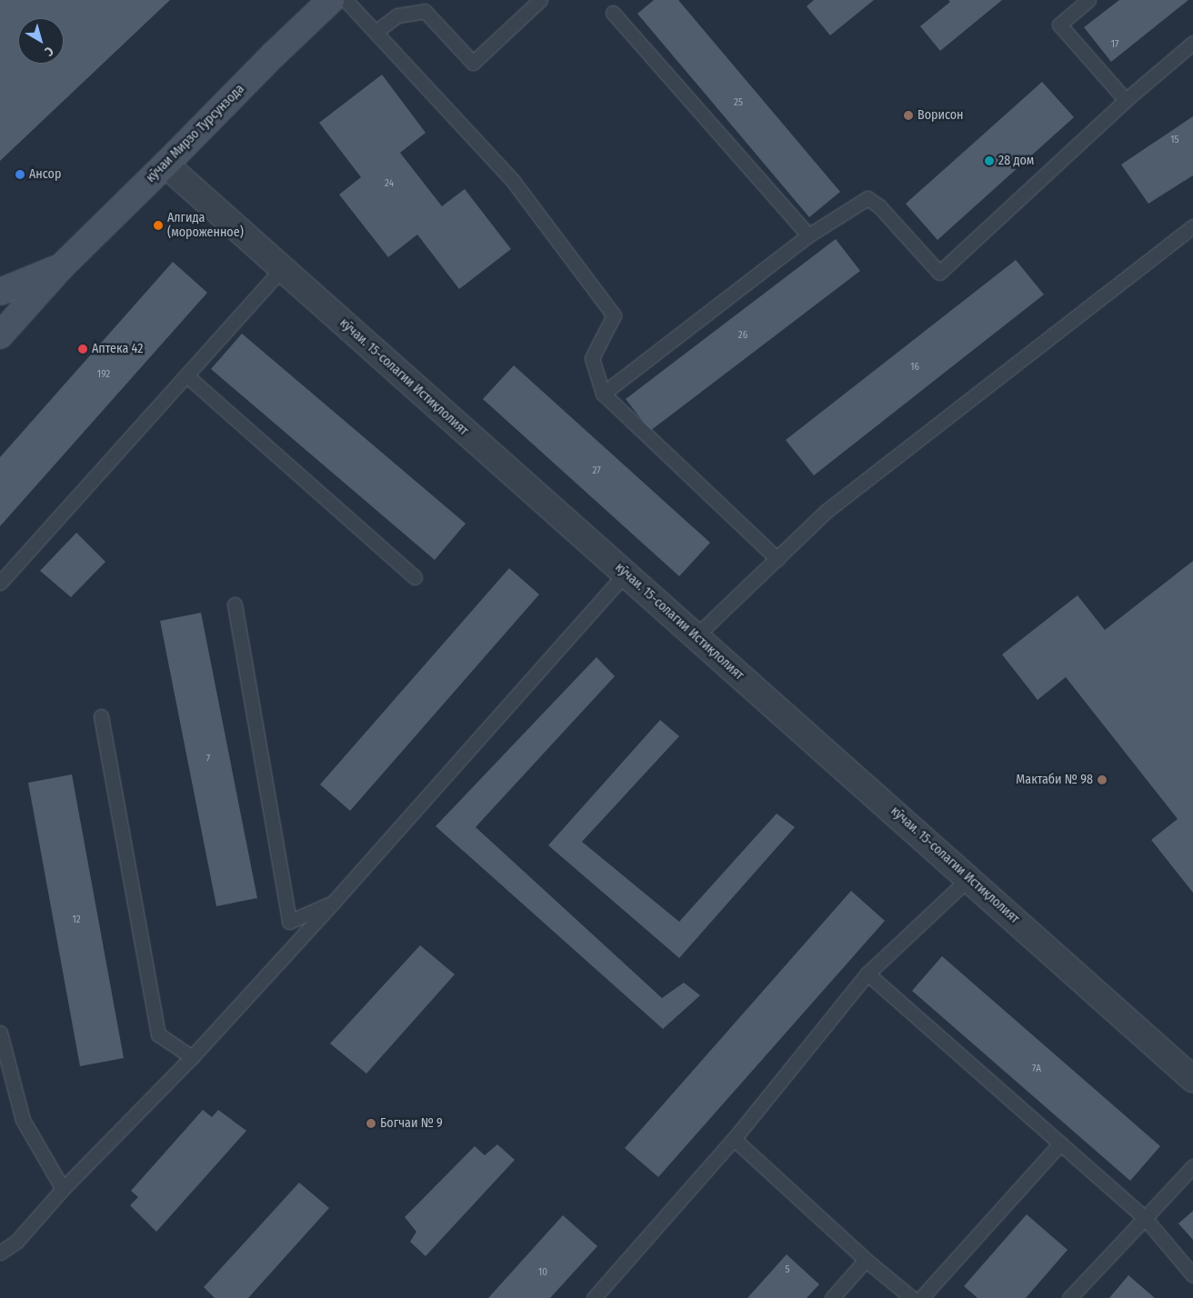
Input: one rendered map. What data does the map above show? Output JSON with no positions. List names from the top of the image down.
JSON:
{
  "streets": {
    "main road": ["кӯчаи Мирзо Турсунзода"],
    "street": ["кӯчаи. 15-солагии Истиқлолият"]
  },
  "crossings": [
    ["кӯчаи Мирзо Турсунзода", "кӯчаи. 15-солагии Истиқлолият"]
  ],
  "places": [
    "Ворисон",
    "28 дом",
    "Ансор",
    "Алгида (мороженное)",
    "Аптека 42",
    "Мактаби № 98",
    "Богчаи № 9"
  ],
  "house_numbers": [
    "17",
    "25",
    "15",
    "24",
    "26",
    "16",
    "192",
    "27",
    "7",
    "12",
    "7А",
    "5",
    "10"
  ],
  "north": "bottom right"
}
